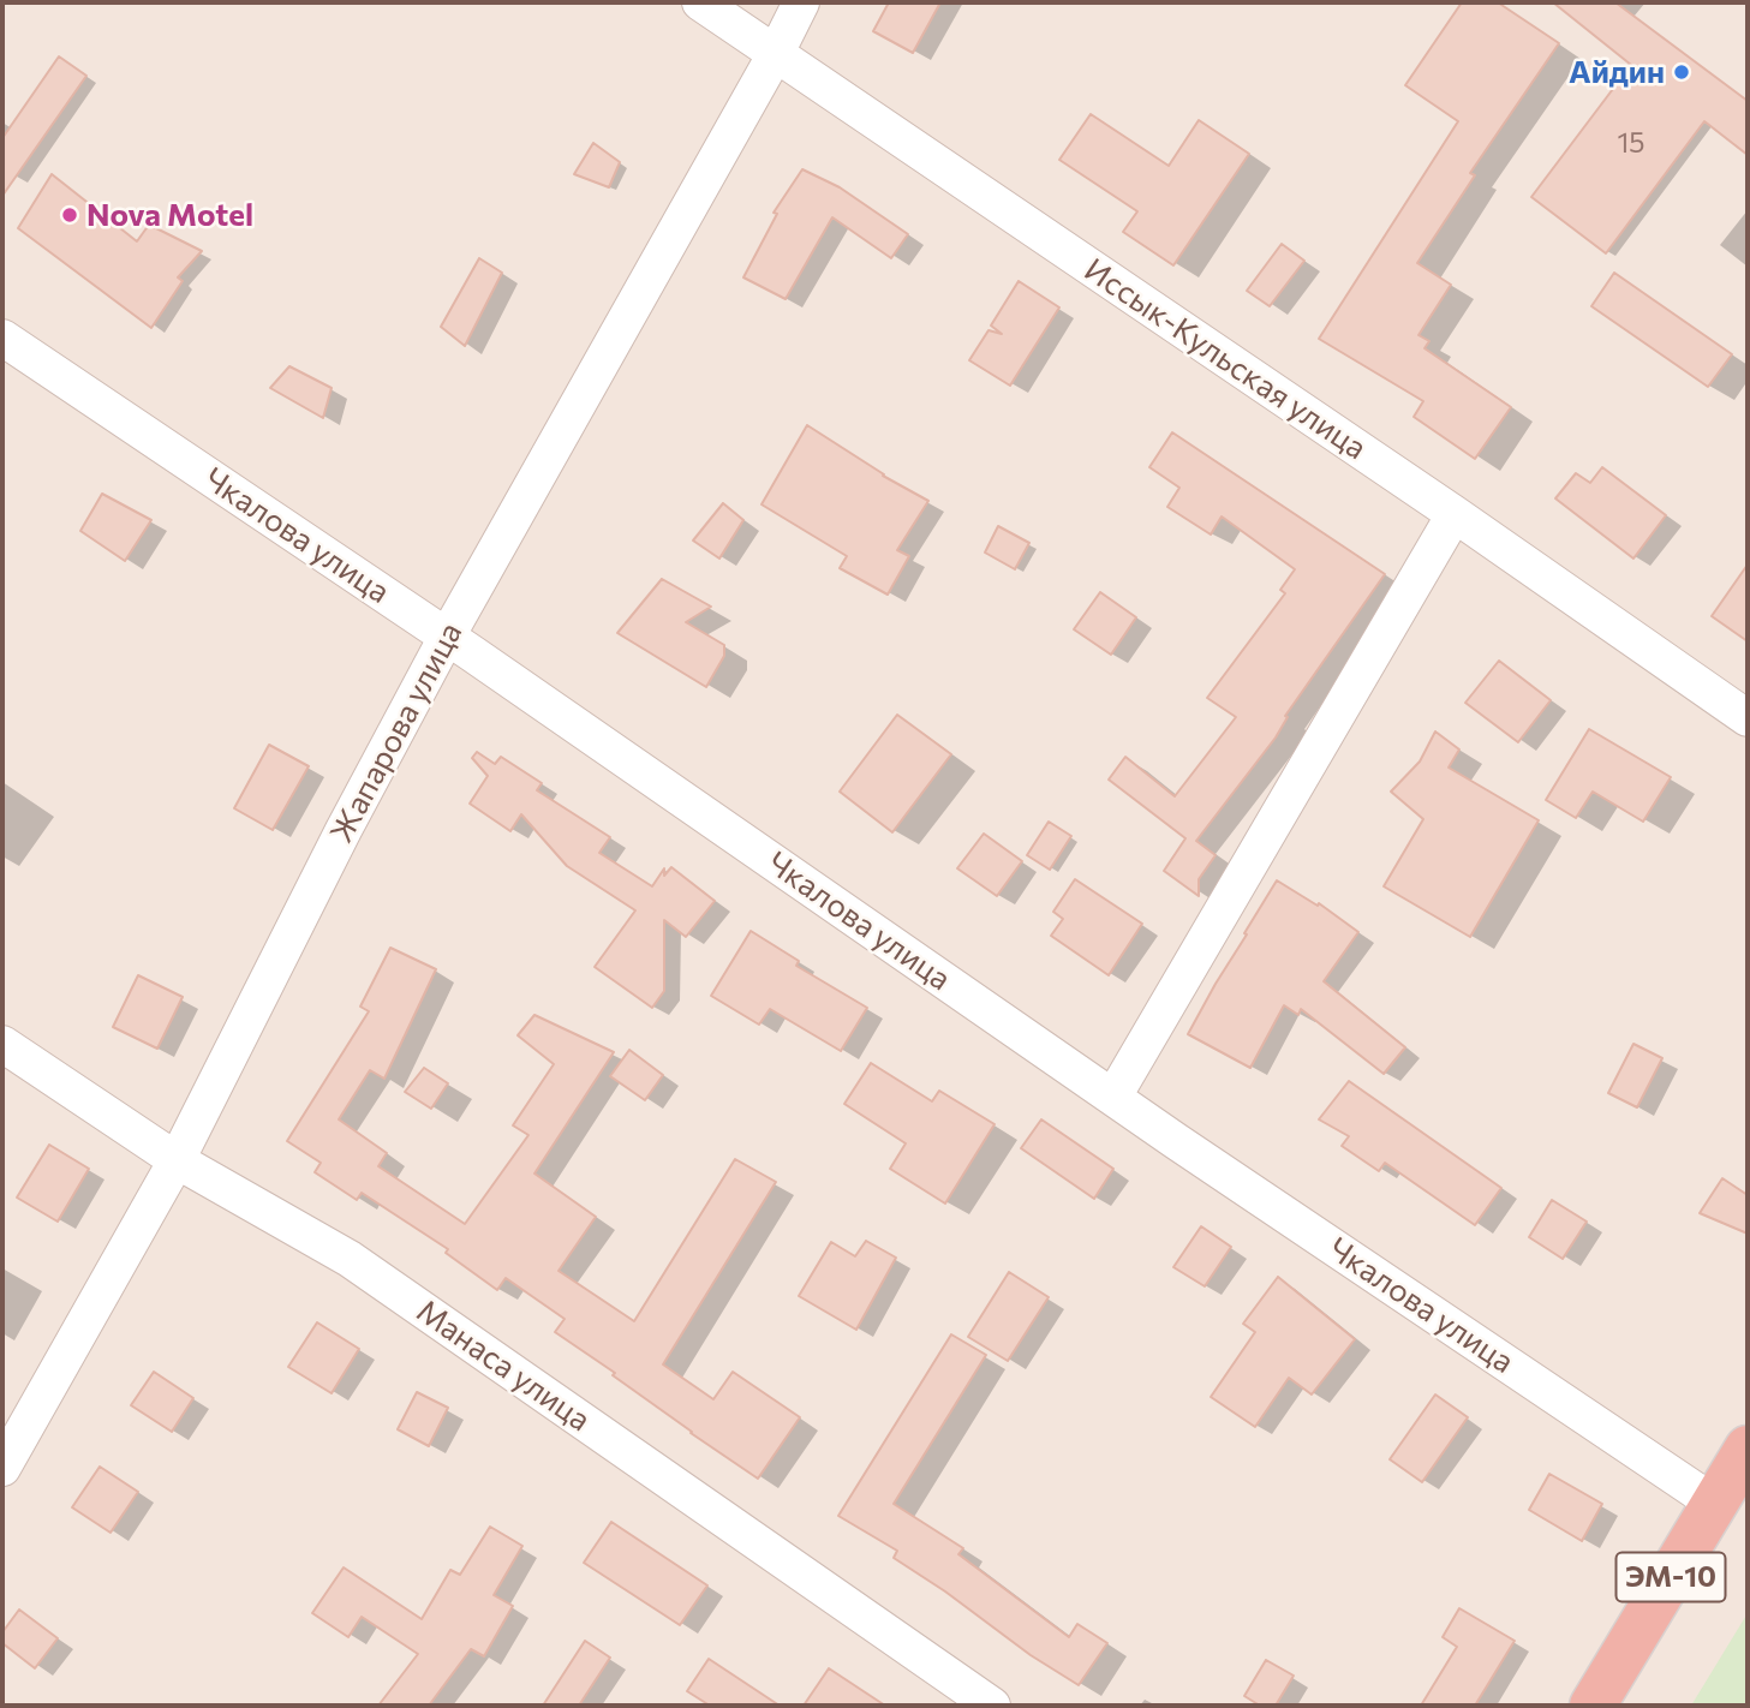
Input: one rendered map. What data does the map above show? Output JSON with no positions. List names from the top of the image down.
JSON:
{
  "streets": {
    "highway": ["ЭМ-10"],
    "street": [
      "Иссык-Кульская улица",
      "Чкалова улица",
      "Жапарова улица",
      "Манаса улица"
    ]
  },
  "crossings": [
    ["Иссык-Кульская улица", "Жапарова улица"],
    ["Чкалова улица", "Жапарова улица"],
    ["Чкалова улица", "ЭМ-10"],
    ["Жапарова улица", "Манаса улица"]
  ],
  "places": ["Айдин", "Nova Motel"],
  "house_numbers": ["15"]
}
